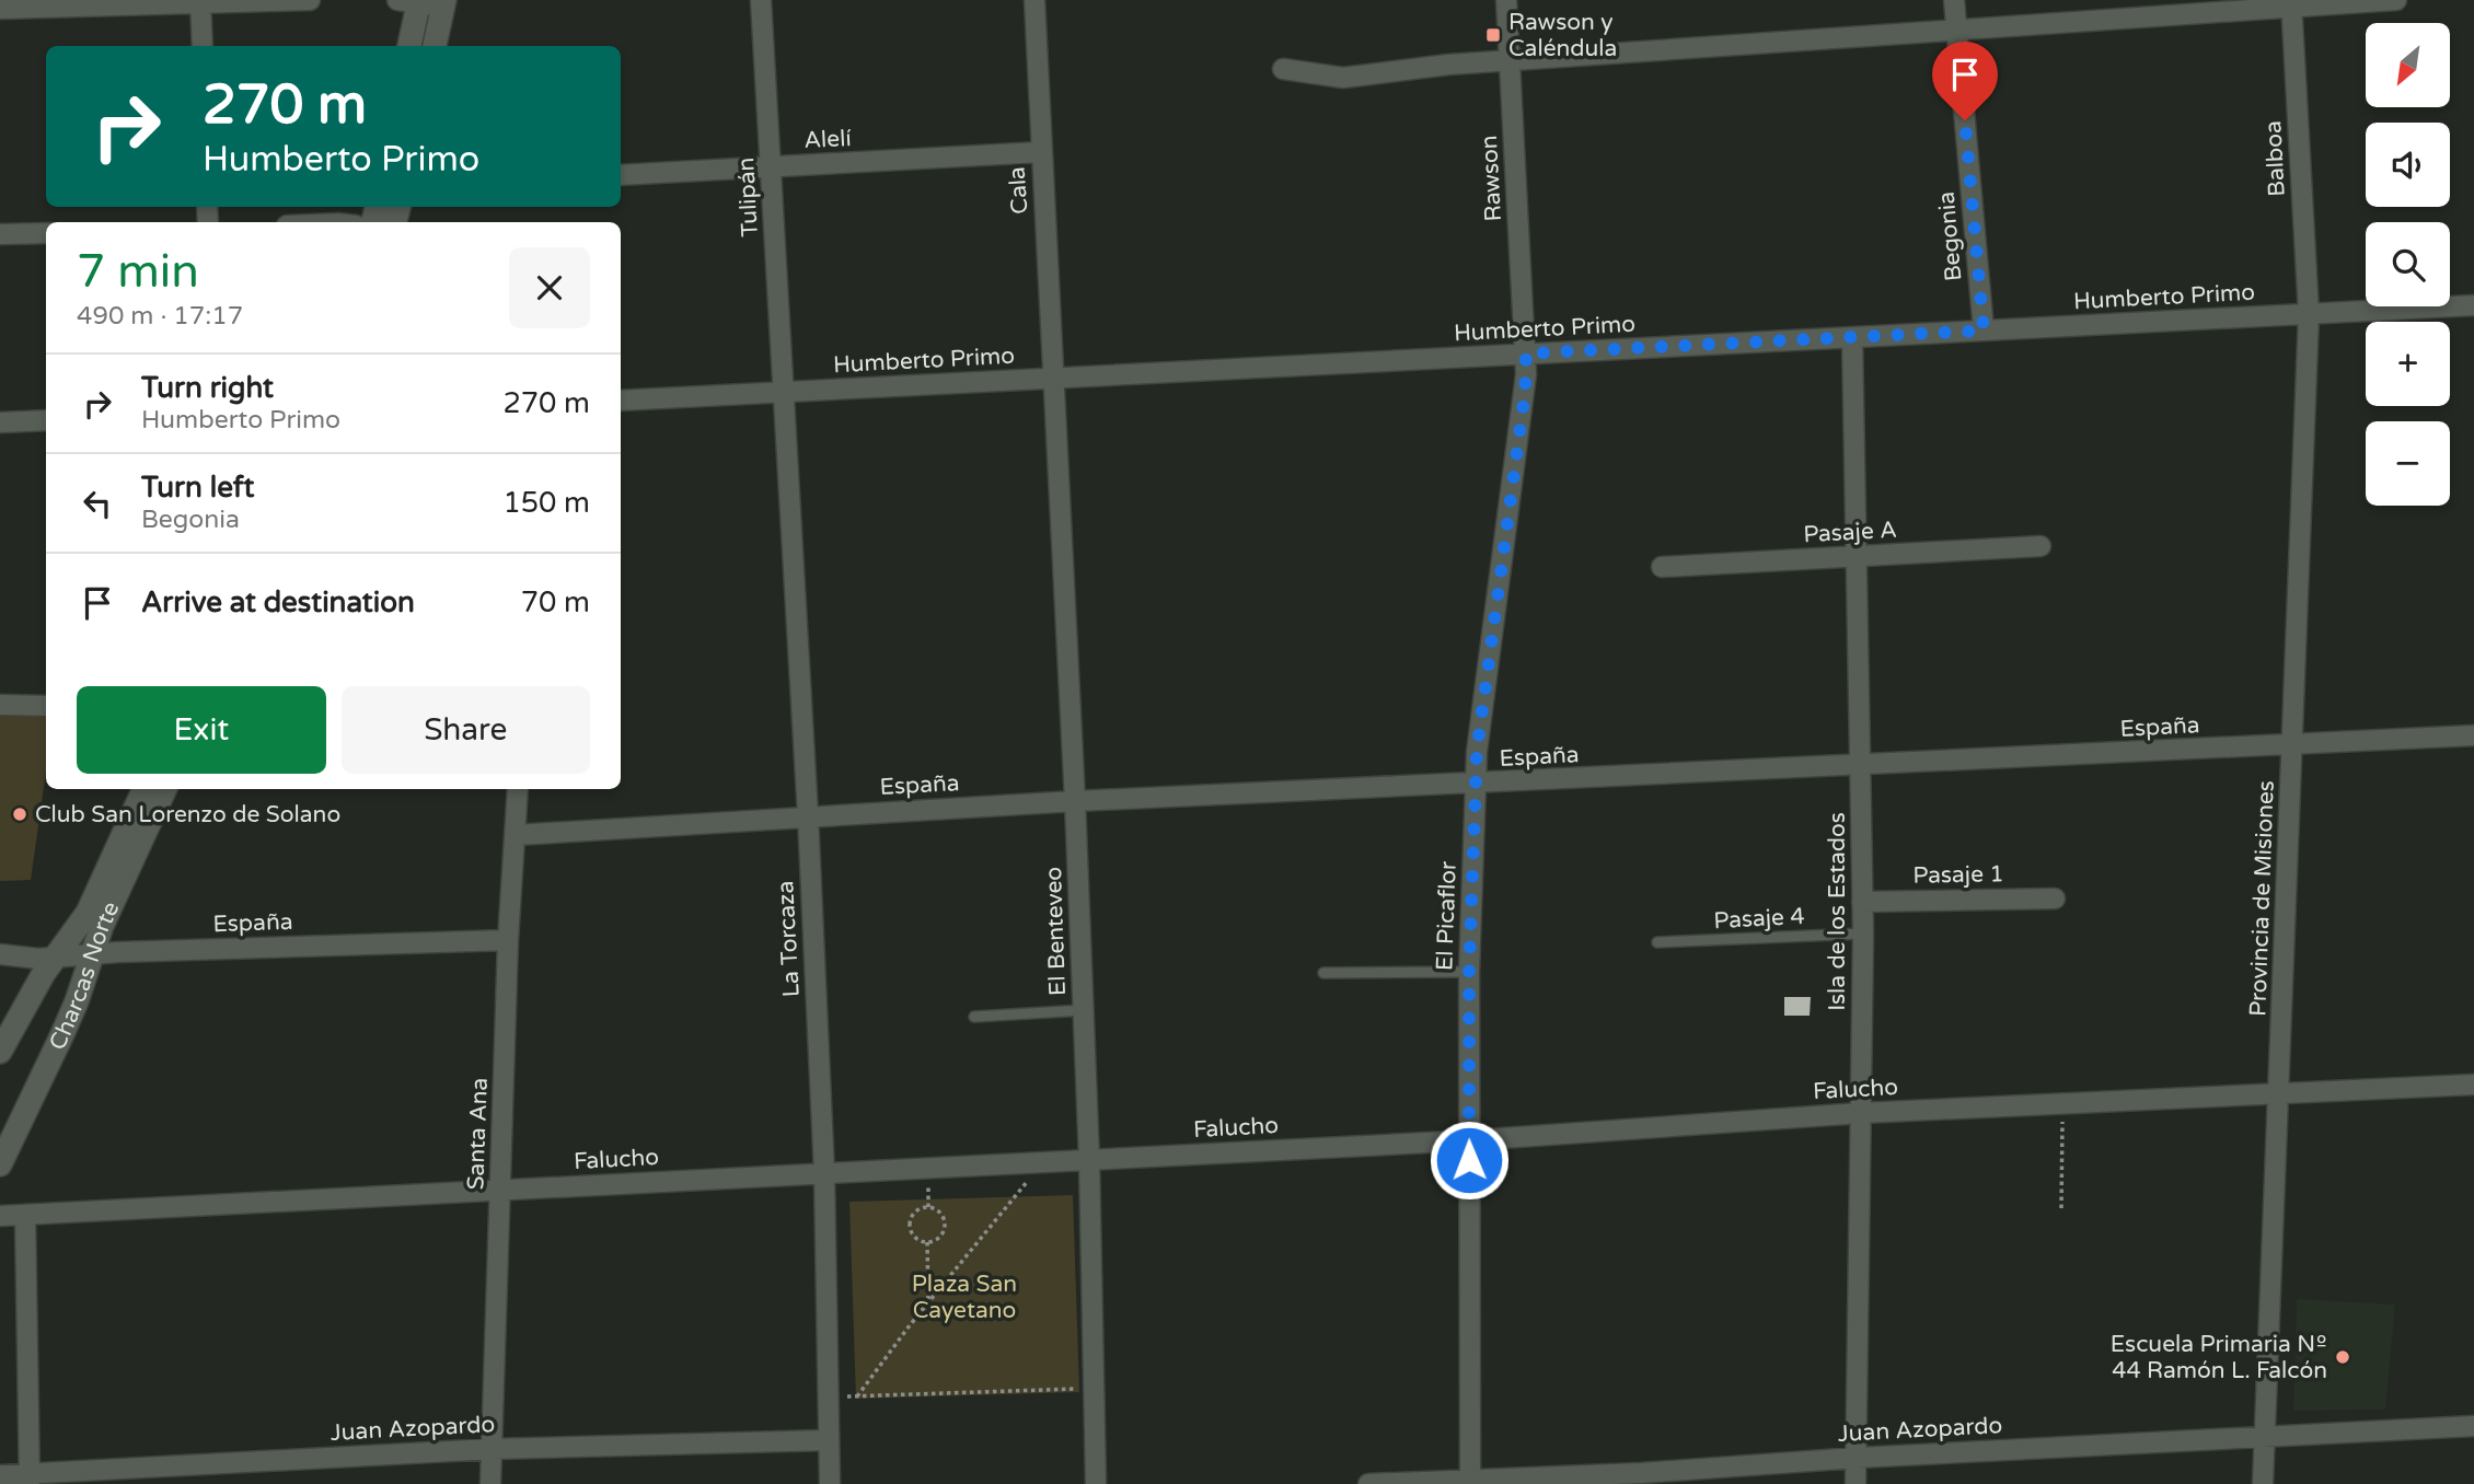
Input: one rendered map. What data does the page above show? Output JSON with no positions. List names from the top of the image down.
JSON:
{
  "streets": {
    "street": [
      "Alelí",
      "Balboa",
      "Rawson",
      "Cala",
      "Tulipán",
      "Begonia",
      "Humberto Primo",
      "Pasaje A",
      "España",
      "Pasaje 1",
      "Provincia de Misiones",
      "Isla de los Estados",
      "El Picaflor",
      "El Benteveo",
      "La Torcaza",
      "Charcas Norte",
      "Falucho",
      "Santa Ana",
      "Juan Azopardo"
    ],
    "lane": ["Pasaje 4"]
  },
  "crossings": [
    ["Alelí", "Cala"],
    ["Alelí", "Tulipán"],
    ["Balboa", "Humberto Primo"],
    ["Balboa", "Provincia de Misiones"],
    ["Rawson", "Humberto Primo"],
    ["Rawson", "El Picaflor"],
    ["Cala", "Humberto Primo"],
    ["Cala", "El Benteveo"],
    ["Tulipán", "Humberto Primo"],
    ["Tulipán", "La Torcaza"],
    ["Begonia", "Humberto Primo"],
    ["Humberto Primo", "Provincia de Misiones"],
    ["Humberto Primo", "Isla de los Estados"],
    ["Humberto Primo", "El Picaflor"],
    ["Humberto Primo", "El Benteveo"],
    ["Humberto Primo", "La Torcaza"],
    ["Pasaje A", "Isla de los Estados"],
    ["España", "Provincia de Misiones"],
    ["España", "Isla de los Estados"],
    ["España", "El Picaflor"],
    ["España", "El Benteveo"],
    ["España", "La Torcaza"],
    ["España", "Charcas Norte"],
    ["España", "Santa Ana"],
    ["Pasaje 1", "Isla de los Estados"],
    ["Provincia de Misiones", "Falucho"],
    ["Provincia de Misiones", "Juan Azopardo"],
    ["Isla de los Estados", "Pasaje 4"],
    ["Isla de los Estados", "Falucho"],
    ["Isla de los Estados", "Juan Azopardo"],
    ["El Picaflor", "Falucho"],
    ["El Picaflor", "Juan Azopardo"],
    ["El Benteveo", "Falucho"],
    ["La Torcaza", "Falucho"],
    ["La Torcaza", "Juan Azopardo"],
    ["Falucho", "Santa Ana"],
    ["Santa Ana", "Juan Azopardo"]
  ],
  "parks": ["Plaza San Cayetano"],
  "places": {
    "transit": ["Rawson y Caléndula"],
    "other": ["Club San Lorenzo de Solano", "Escuela Primaria Nº 44 Ramón L. Falcón"]
  },
  "north": "bottom left",
  "page": {
    "map_buttons": ["+", "−"],
    "turn": ["270 m", "Humberto Primo"],
    "heading": ["7 min", "490 m · 17:17"],
    "list": [
      {
        "name": "Turn right",
        "note": "Humberto Primo",
        "value": "270 m"
      },
      {
        "name": "Turn left",
        "note": "Begonia",
        "value": "150 m"
      },
      {
        "name": "Arrive at destination",
        "value": "70 m"
      }
    ],
    "buttons": ["Exit", "Share"]
  }
}
